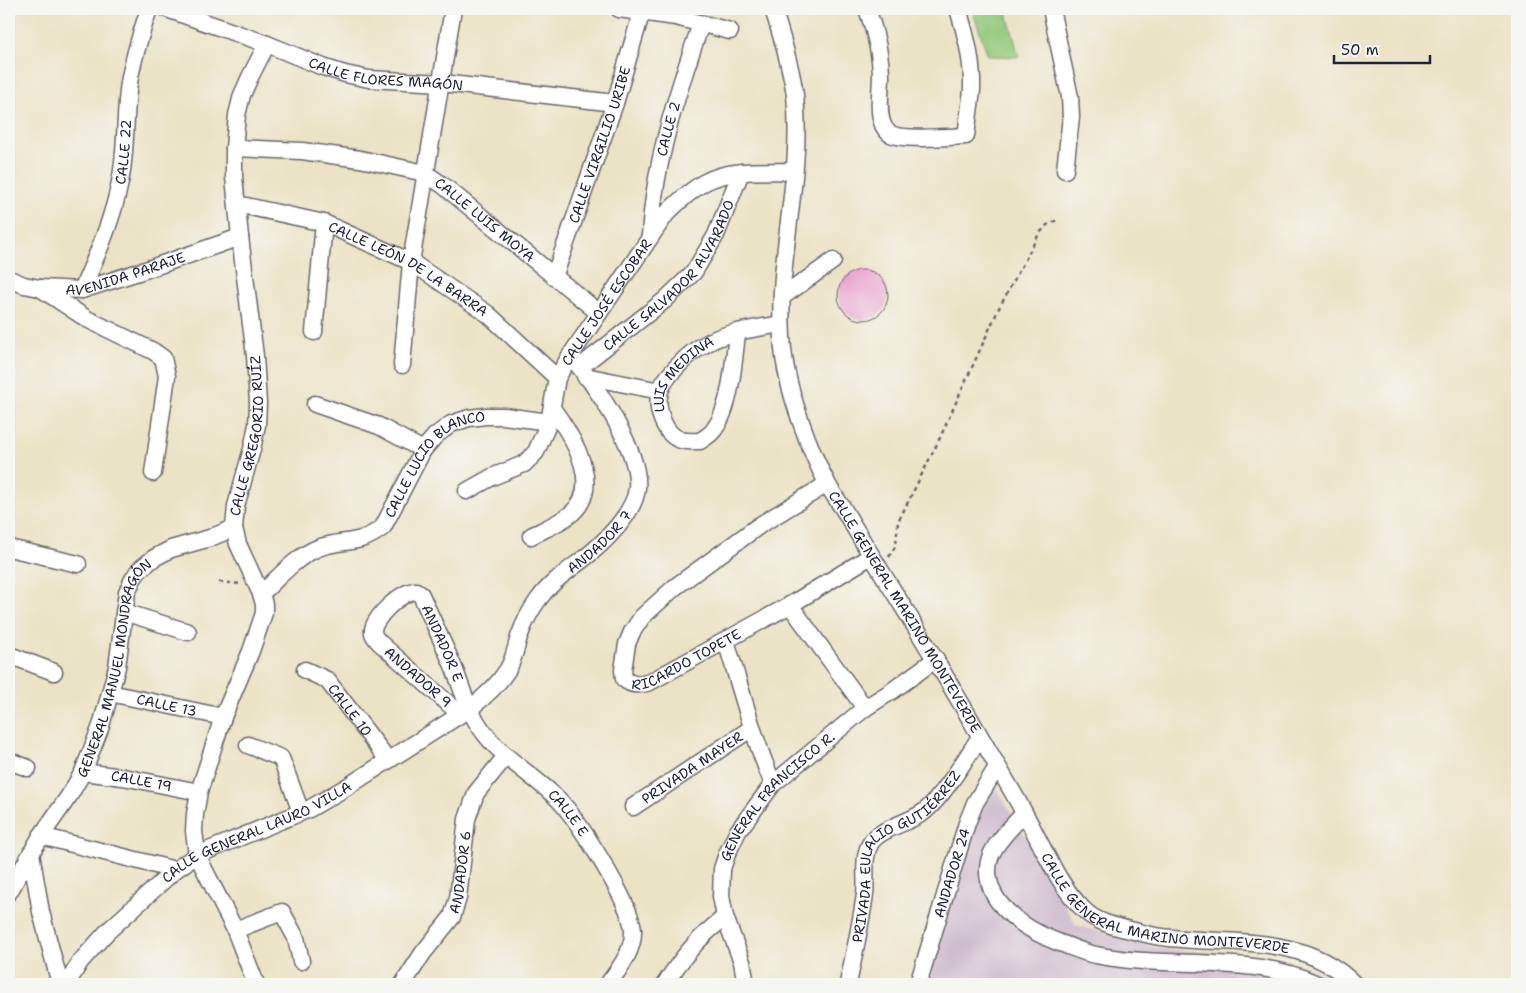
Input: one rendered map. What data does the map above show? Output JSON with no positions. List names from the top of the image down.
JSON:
{
  "streets": {
    "street": [
      "CALLE FLORES MAGÓN",
      "CALLE 2",
      "CALLE VIRGILIO URIBE",
      "CALLE 22",
      "CALLE LUIS MOYA",
      "CALLE LEÓN DE LA BARRA",
      "AVENIDA PARAJE",
      "CALLE SALVADOR ALVARADO",
      "CALLE JOSÉ ESCOBAR",
      "LUIS MEDINA",
      "CALLE GREGORIO RUÍZ",
      "CALLE LUCIO BLANCO",
      "ANDADOR 7",
      "CALLE GENERAL MARINO MONTEVERDE",
      "ANDADOR E",
      "RICARDO TOPETE",
      "GENERAL MANUEL MONDRAGÓN",
      "ANDADOR 9",
      "CALLE 13",
      "CALLE 10",
      "PRIVADA MAYER",
      "CALLE 19",
      "GENERAL FRANCISCO R.",
      "CALLE E",
      "CALLE GENERAL LAURO VILLA",
      "PRIVADA EULALIO GUTIÉRREZ",
      "ANDADOR 6",
      "ANDADOR 24"
    ]
  },
  "crossings": [
    ["CALLE FLORES MAGÓN", "CALLE VIRGILIO URIBE"],
    ["CALLE FLORES MAGÓN", "CALLE GREGORIO RUÍZ"],
    ["CALLE 2", "CALLE JOSÉ ESCOBAR"],
    ["CALLE VIRGILIO URIBE", "CALLE LUIS MOYA"],
    ["CALLE 22", "AVENIDA PARAJE"],
    ["CALLE LUIS MOYA", "CALLE JOSÉ ESCOBAR"],
    ["CALLE LUIS MOYA", "CALLE GREGORIO RUÍZ"],
    ["CALLE LEÓN DE LA BARRA", "CALLE JOSÉ ESCOBAR"],
    ["CALLE LEÓN DE LA BARRA", "CALLE GREGORIO RUÍZ"],
    ["AVENIDA PARAJE", "CALLE GREGORIO RUÍZ"],
    ["CALLE SALVADOR ALVARADO", "CALLE JOSÉ ESCOBAR"],
    ["CALLE SALVADOR ALVARADO", "ANDADOR 7"],
    ["CALLE JOSÉ ESCOBAR", "CALLE LUCIO BLANCO"],
    ["CALLE JOSÉ ESCOBAR", "ANDADOR 7"],
    ["CALLE JOSÉ ESCOBAR", "CALLE GENERAL MARINO MONTEVERDE"],
    ["LUIS MEDINA", "CALLE GENERAL MARINO MONTEVERDE"],
    ["CALLE GREGORIO RUÍZ", "CALLE LUCIO BLANCO"],
    ["CALLE GREGORIO RUÍZ", "GENERAL MANUEL MONDRAGÓN"],
    ["CALLE GREGORIO RUÍZ", "CALLE 13"],
    ["CALLE GREGORIO RUÍZ", "CALLE 19"],
    ["CALLE GREGORIO RUÍZ", "CALLE GENERAL LAURO VILLA"],
    ["ANDADOR 7", "ANDADOR E"],
    ["ANDADOR 7", "ANDADOR 9"],
    ["ANDADOR 7", "CALLE E"],
    ["ANDADOR 7", "CALLE GENERAL LAURO VILLA"],
    ["CALLE GENERAL MARINO MONTEVERDE", "RICARDO TOPETE"],
    ["CALLE GENERAL MARINO MONTEVERDE", "GENERAL FRANCISCO R."],
    ["CALLE GENERAL MARINO MONTEVERDE", "PRIVADA EULALIO GUTIÉRREZ"],
    ["CALLE GENERAL MARINO MONTEVERDE", "ANDADOR 24"],
    ["ANDADOR E", "ANDADOR 9"],
    ["ANDADOR E", "CALLE E"],
    ["ANDADOR E", "CALLE GENERAL LAURO VILLA"],
    ["GENERAL MANUEL MONDRAGÓN", "CALLE 13"],
    ["GENERAL MANUEL MONDRAGÓN", "CALLE 19"],
    ["ANDADOR 9", "CALLE E"],
    ["ANDADOR 9", "CALLE GENERAL LAURO VILLA"],
    ["CALLE 10", "CALLE GENERAL LAURO VILLA"],
    ["CALLE E", "CALLE GENERAL LAURO VILLA"],
    ["CALLE E", "ANDADOR 6"]
  ],
  "scale_bar": "50 m"
}
